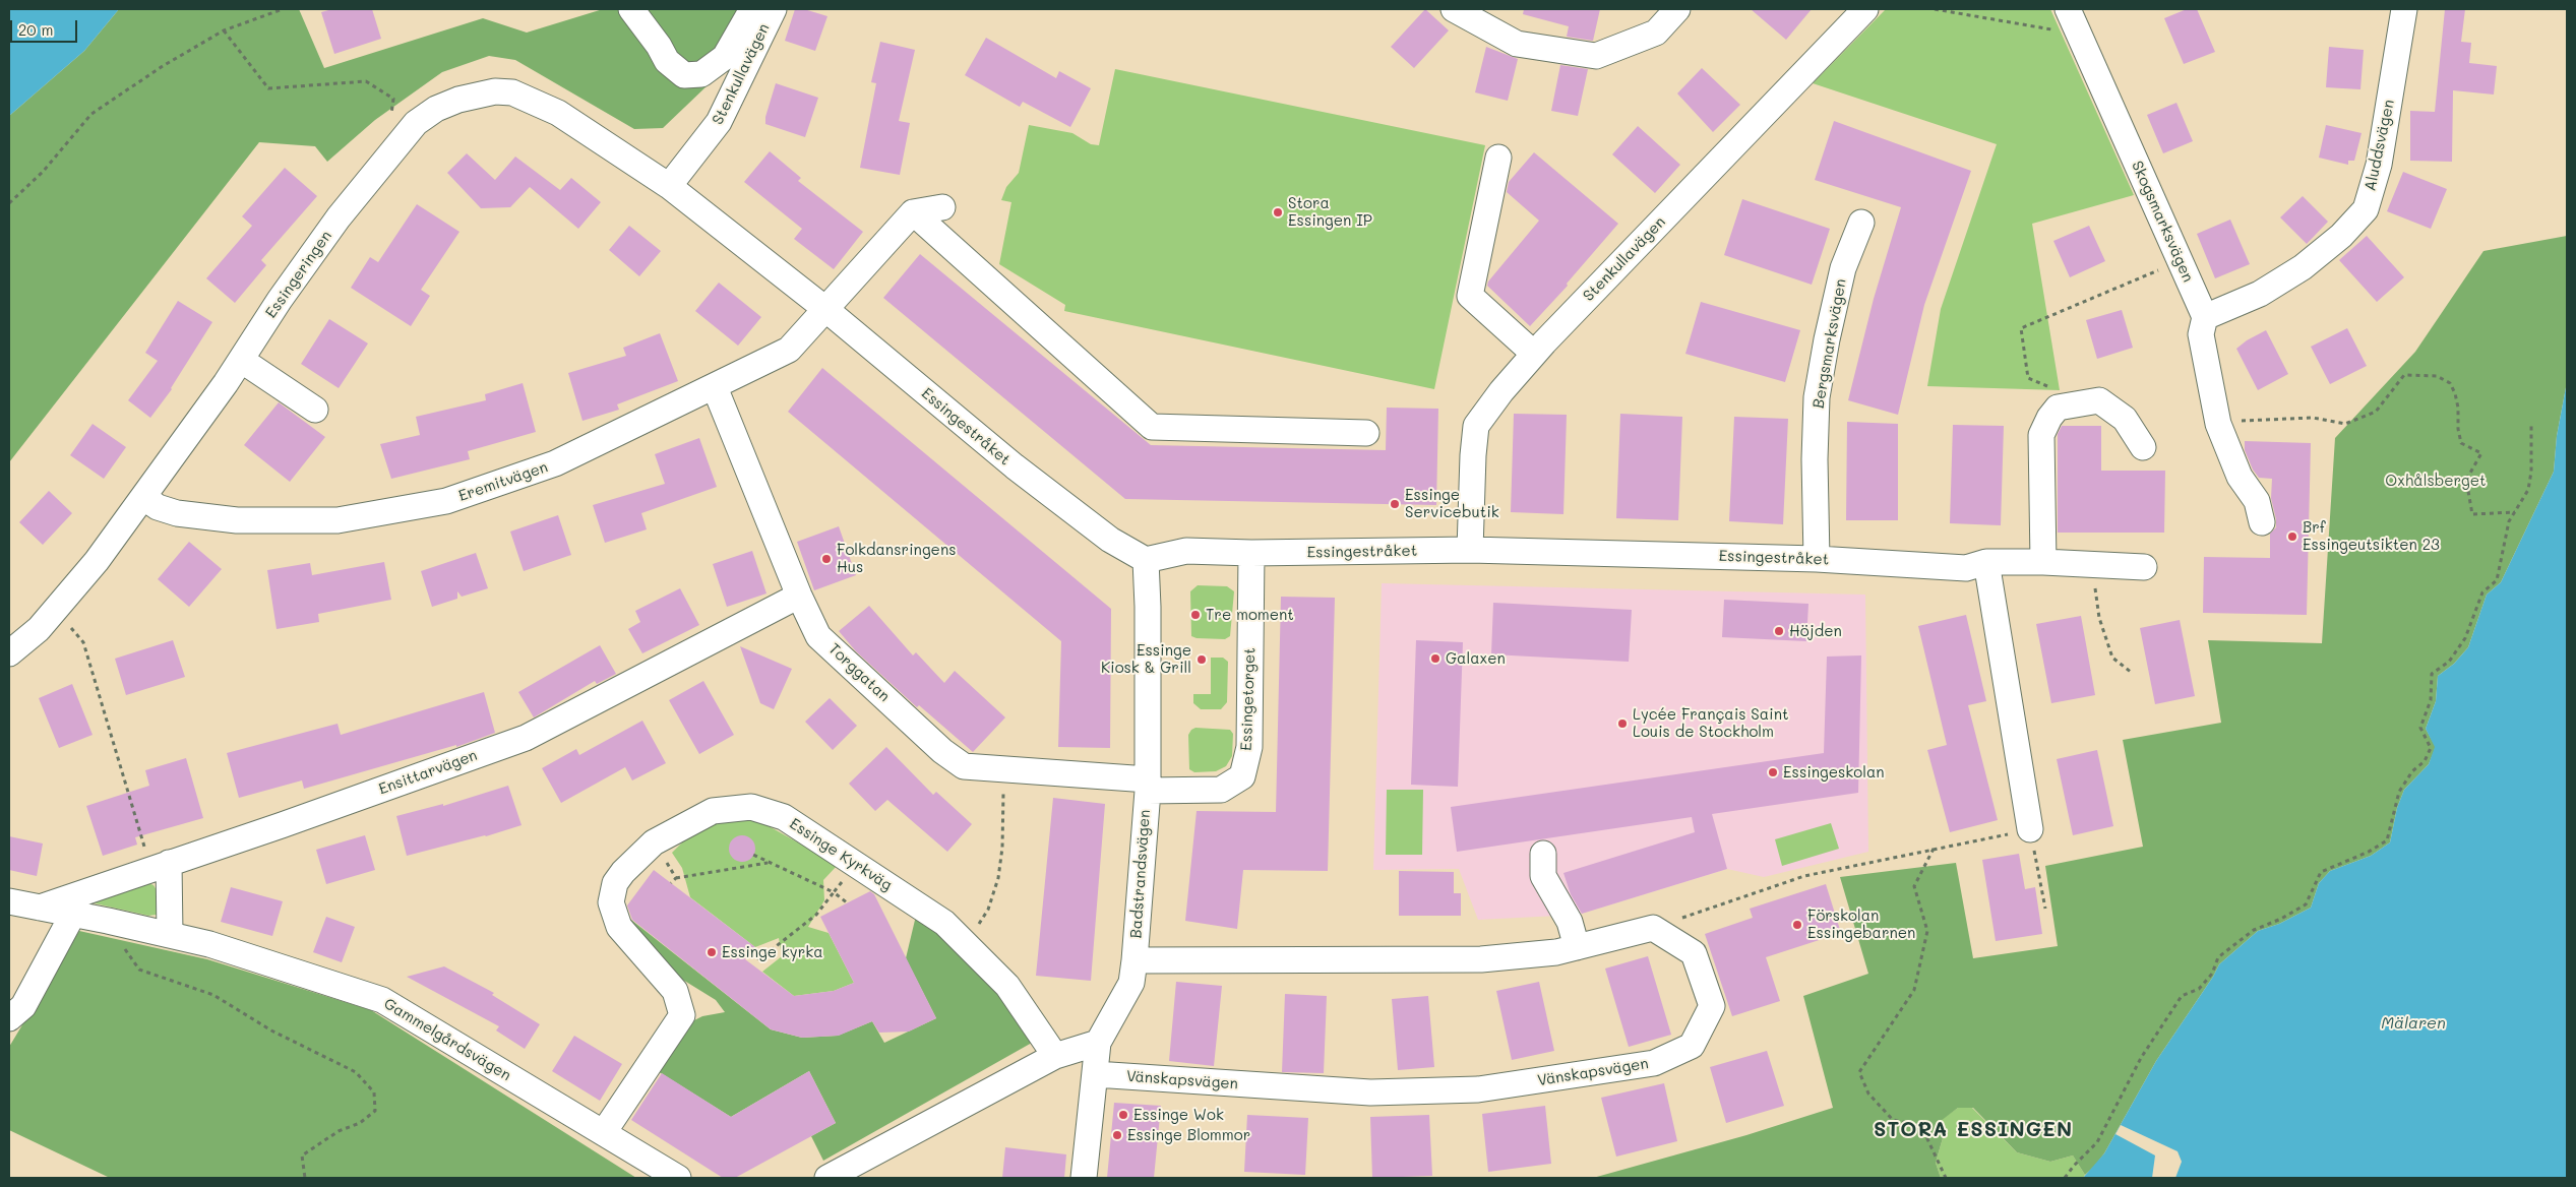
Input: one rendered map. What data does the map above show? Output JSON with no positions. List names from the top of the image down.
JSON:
{
  "streets": {
    "street": [
      "Stenkullavägen",
      "Aluddsvägen",
      "Skogsmarksvägen",
      "Essingeringen",
      "Bergsmarksvägen",
      "Essingestråket",
      "Eremitvägen",
      "Torggatan",
      "Essingetorget",
      "Ensittarvägen",
      "Essinge Kyrkväg",
      "Badstrandsvägen",
      "Gammelgårdsvägen",
      "Vänskapsvägen"
    ]
  },
  "crossings": [
    ["Stenkullavägen", "Essingeringen"],
    ["Stenkullavägen", "Essingestråket"],
    ["Aluddsvägen", "Skogsmarksvägen"],
    ["Essingeringen", "Essingestråket"],
    ["Essingeringen", "Eremitvägen"],
    ["Bergsmarksvägen", "Essingestråket"],
    ["Essingestråket", "Eremitvägen"],
    ["Essingestråket", "Essingetorget"],
    ["Essingestråket", "Badstrandsvägen"],
    ["Eremitvägen", "Torggatan"],
    ["Torggatan", "Essingetorget"],
    ["Torggatan", "Ensittarvägen"],
    ["Torggatan", "Badstrandsvägen"],
    ["Essingetorget", "Badstrandsvägen"],
    ["Ensittarvägen", "Gammelgårdsvägen"],
    ["Essinge Kyrkväg", "Gammelgårdsvägen"],
    ["Badstrandsvägen", "Vänskapsvägen"]
  ],
  "districts": ["STORA ESSINGEN"],
  "water": ["Mälaren"],
  "parks": ["Oxhålsberget"],
  "places": [
    "Stora Essingen IP",
    "Essinge Servicebutik",
    "Brf Essingeutsikten 23",
    "Folkdansringens Hus",
    "Tre moment",
    "Höjden",
    "Galaxen",
    "Essinge Kiosk & Grill",
    "Lycée Français Saint Louis de Stockholm",
    "Essingeskolan",
    "Förskolan Essingebarnen",
    "Essinge kyrka",
    "Essinge Wok",
    "Essinge Blommor"
  ],
  "scale_bar": "20 m"
}
